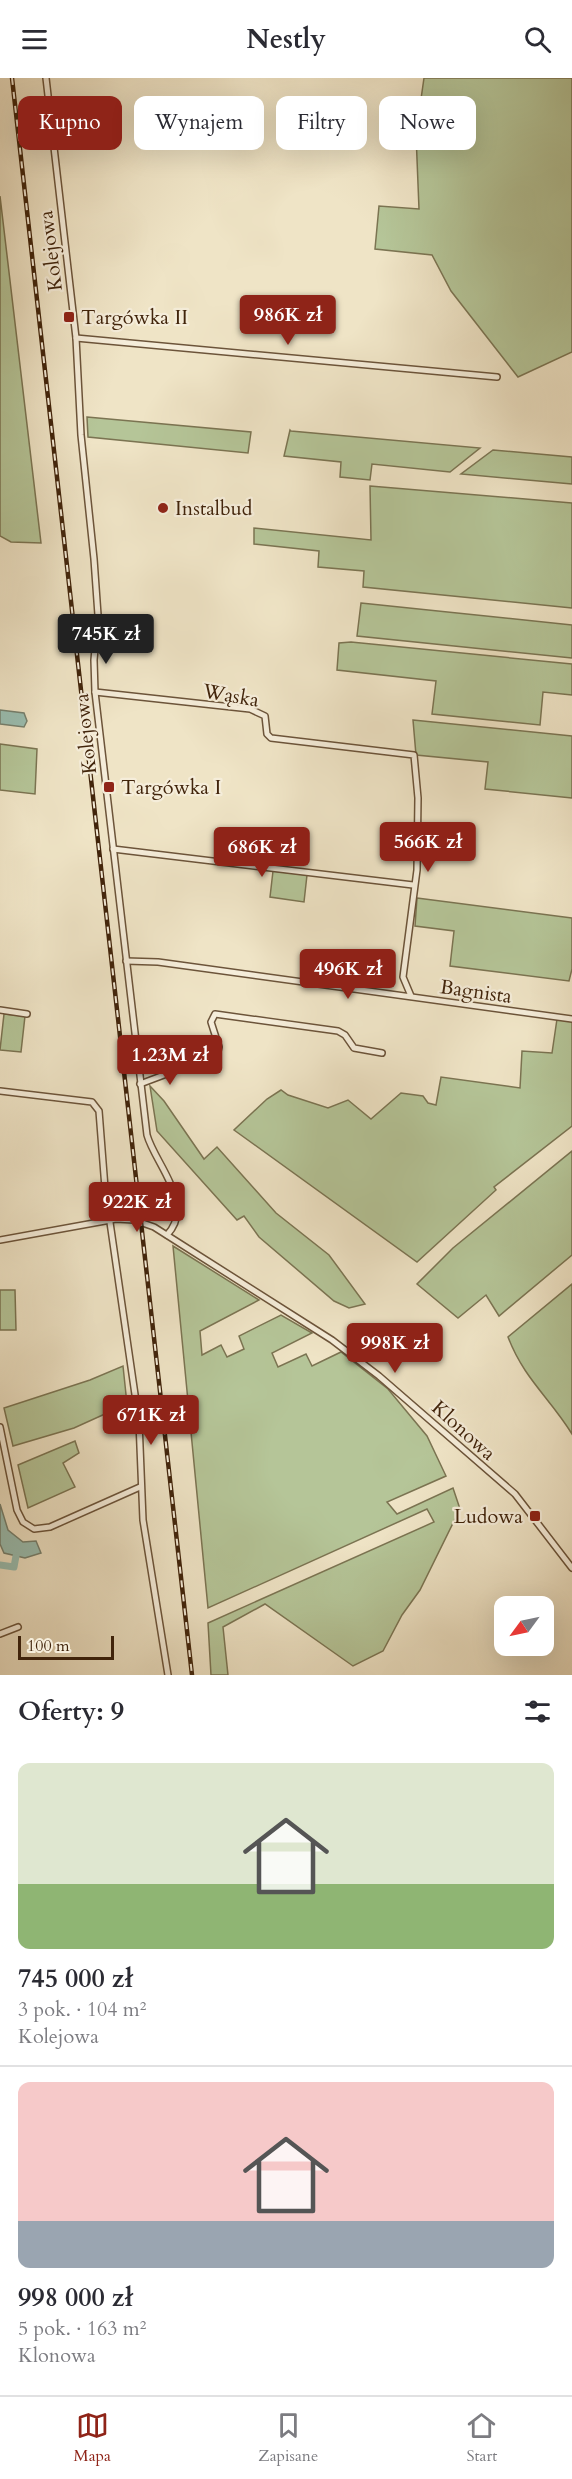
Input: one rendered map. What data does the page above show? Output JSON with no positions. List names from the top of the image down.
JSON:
{
  "streets": {
    "street": [
      "Kolejowa",
      "Wąska",
      "Bagnista",
      "Klonowa"
    ]
  },
  "crossings": [
    ["Kolejowa", "Wąska"],
    ["Kolejowa", "Bagnista"],
    ["Kolejowa", "Klonowa"]
  ],
  "places": {
    "transit": ["Targówka II", "Targówka I", "Ludowa"],
    "other": ["Instalbud"]
  },
  "scale_bar": "100 m",
  "north": "bottom left",
  "page": {
    "header": "Nestly",
    "chip": [
      "Kupno",
      "Wynajem",
      "Filtry",
      "Nowe"
    ],
    "price": [
      "986K zł",
      "745K zł",
      "566K zł",
      "686K zł",
      "496K zł",
      "1.23M zł",
      "922K zł",
      "998K zł",
      "671K zł"
    ],
    "scale": "100 m",
    "heading": "Oferty: 9",
    "list": [
      {
        "name": "745 000 zł",
        "note": "3 pok. · 104 m² · Kolejowa"
      },
      {
        "name": "998 000 zł",
        "note": "5 pok. · 163 m² · Klonowa"
      }
    ],
    "tabs": ["Mapa", "Zapisane", "Start"]
  }
}
